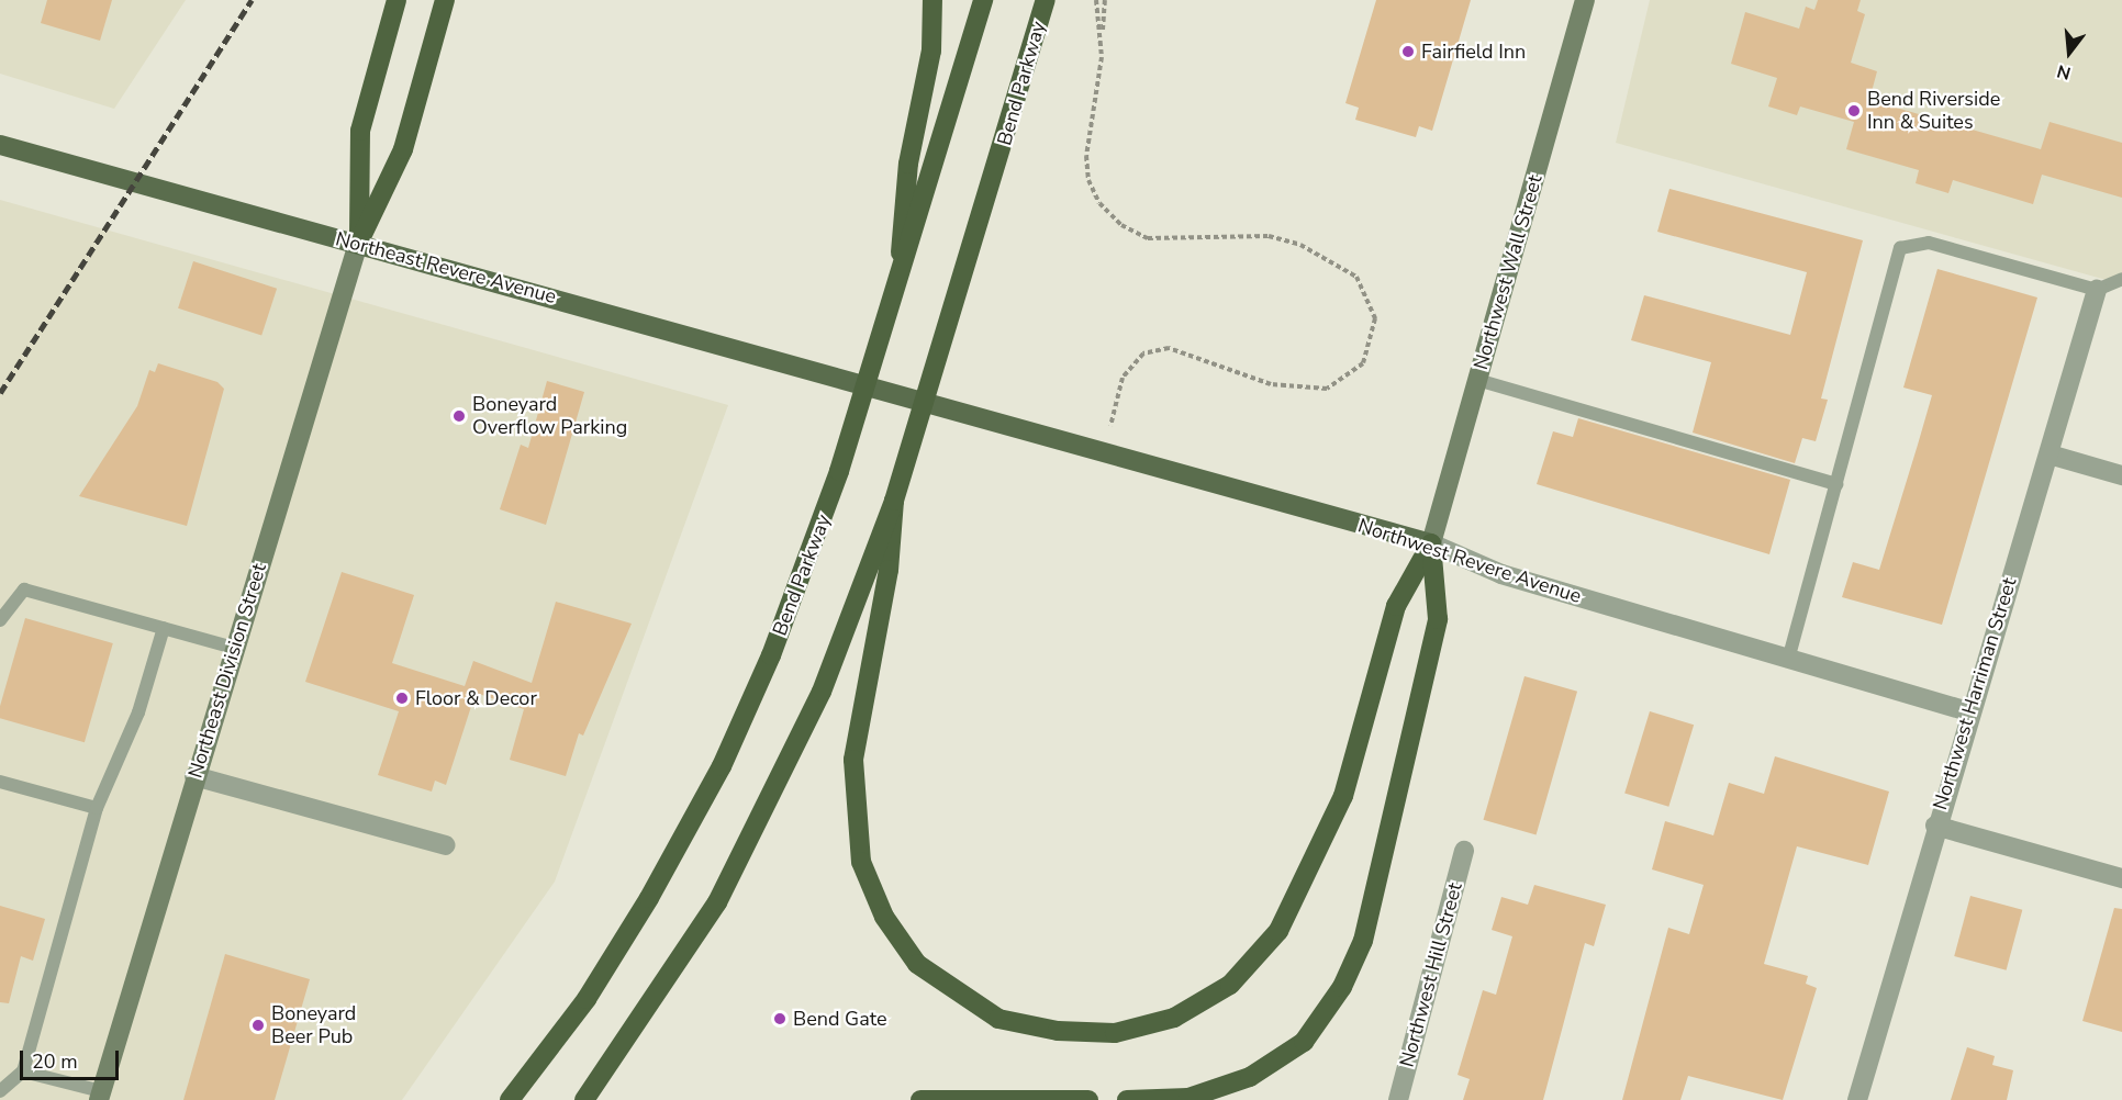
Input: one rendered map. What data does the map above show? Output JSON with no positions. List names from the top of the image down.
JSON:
{
  "streets": {
    "highway": ["Bend Parkway"],
    "main road": [
      "Northeast Revere Avenue",
      "Northwest Wall Street",
      "Northwest Revere Avenue",
      "Northeast Division Street"
    ],
    "street": ["Northwest Harriman Street", "Northwest Hill Street"]
  },
  "crossings": [
    ["Northeast Revere Avenue", "Northwest Revere Avenue"],
    ["Northeast Revere Avenue", "Northeast Division Street"],
    ["Northwest Wall Street", "Northwest Revere Avenue"],
    ["Northwest Revere Avenue", "Northwest Harriman Street"]
  ],
  "places": [
    "Fairfield Inn",
    "Bend Riverside Inn & Suites",
    "Boneyard Overflow Parking",
    "Floor & Decor",
    "Bend Gate",
    "Boneyard Beer Pub"
  ],
  "scale_bar": "20 m",
  "north": "bottom"
}
